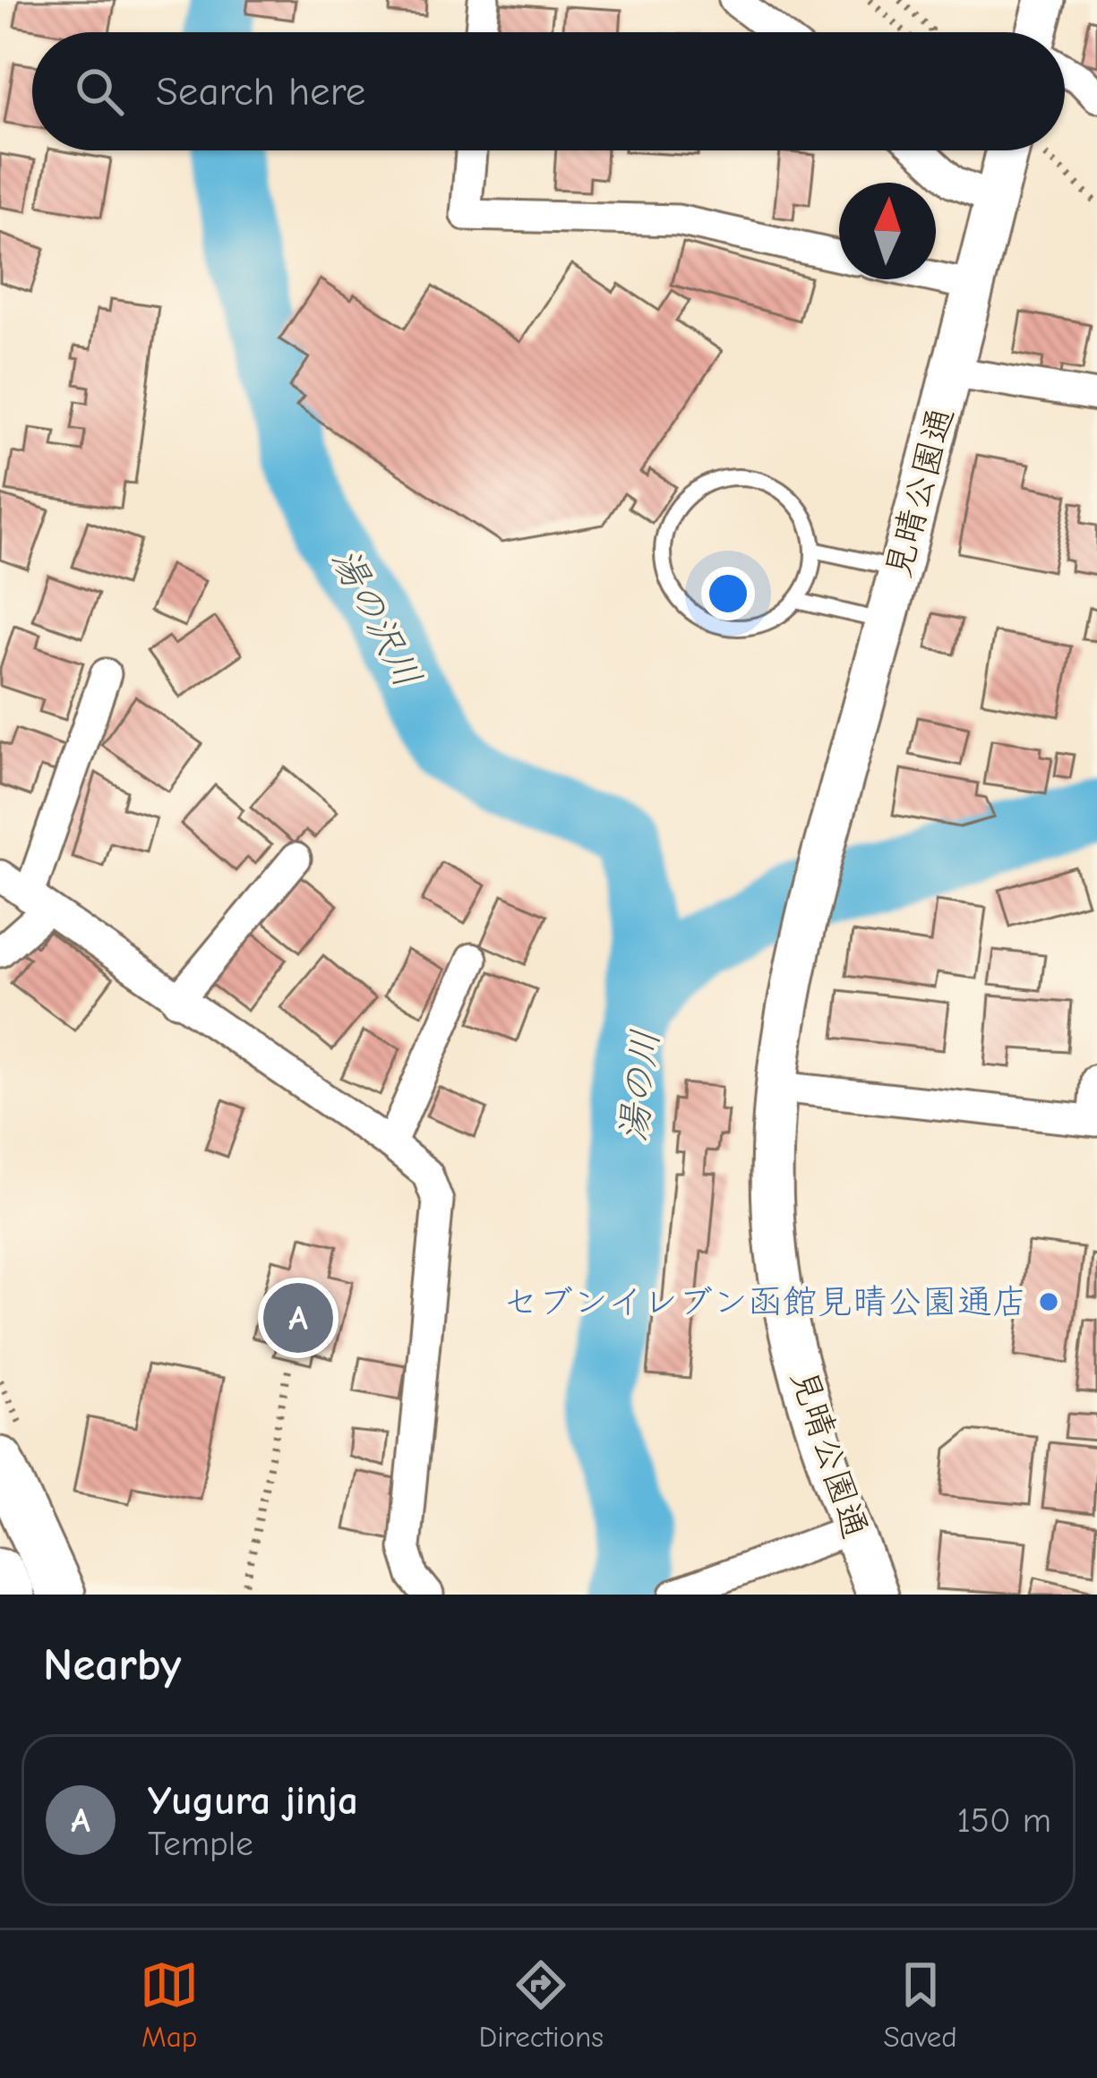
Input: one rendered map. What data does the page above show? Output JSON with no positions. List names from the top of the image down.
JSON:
{
  "streets": {
    "street": ["見晴公園通"]
  },
  "water": ["湯の沢川", "湯の川"],
  "places": ["セブンイレブン函館見晴公園通店"],
  "north": "top",
  "page": {
    "search": "Search here",
    "pins": "A",
    "heading": "Nearby",
    "list": [
      {
        "mark": "A",
        "name": "Yugura jinja",
        "note": "Temple",
        "value": "150 m"
      }
    ],
    "nav": ["Map", "Directions", "Saved"]
  }
}
